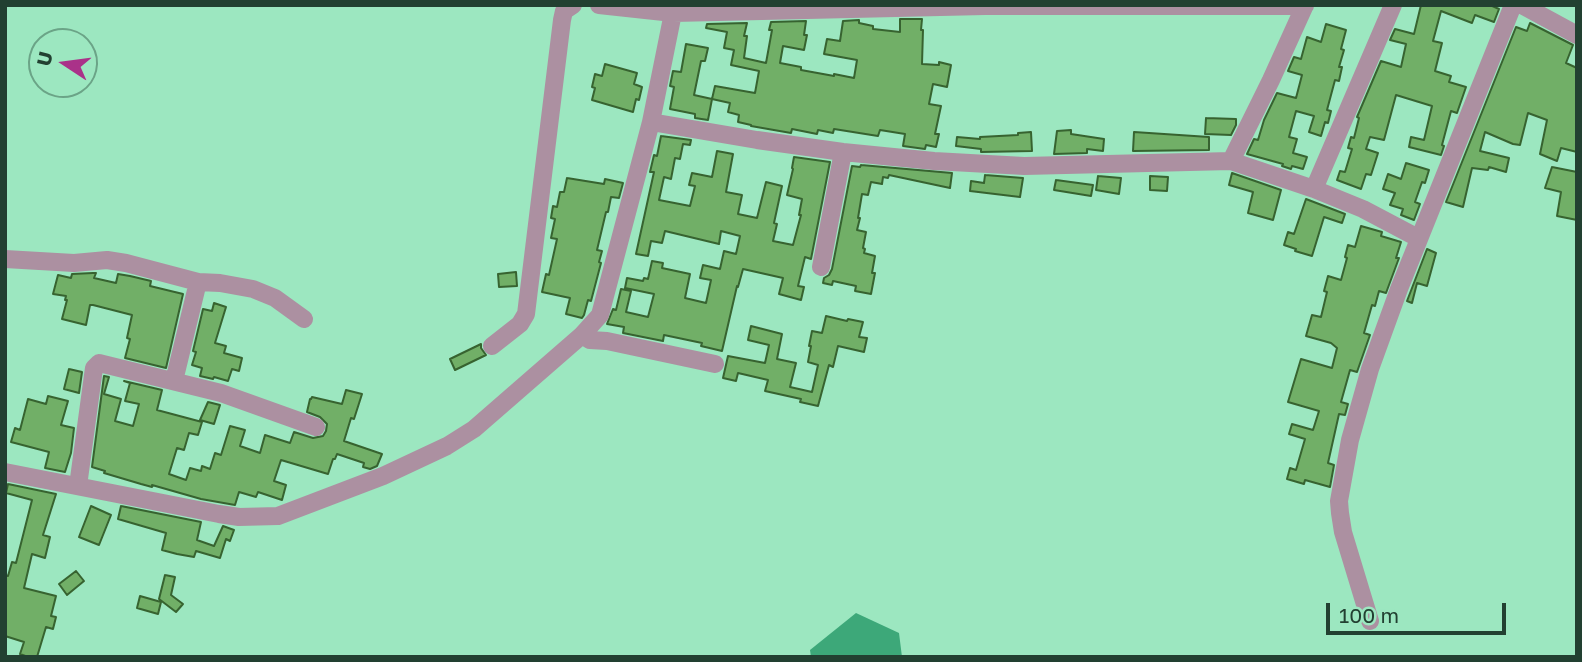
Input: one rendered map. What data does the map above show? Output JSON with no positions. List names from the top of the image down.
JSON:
{
  "scale_bar": "100 m",
  "north": "left"
}
